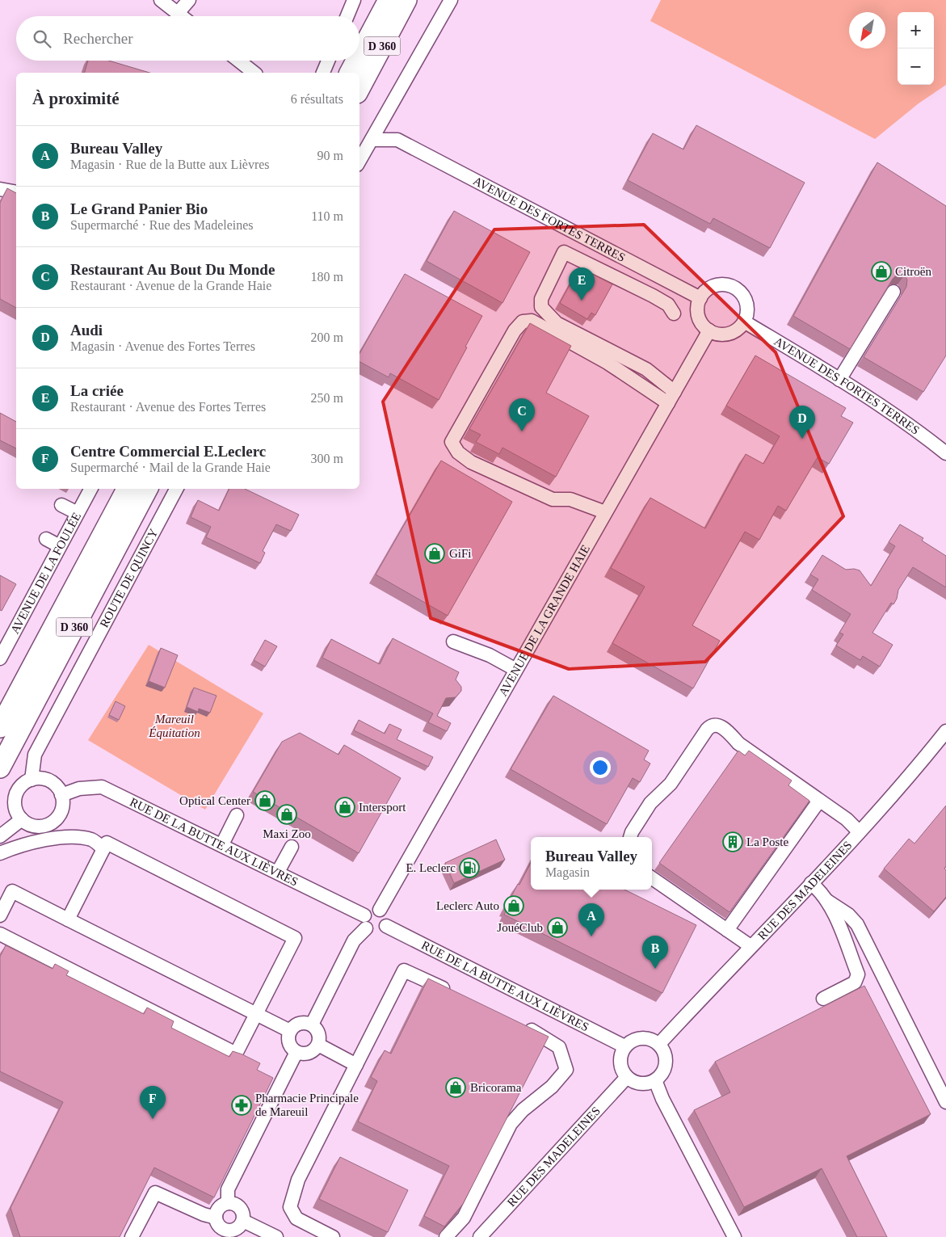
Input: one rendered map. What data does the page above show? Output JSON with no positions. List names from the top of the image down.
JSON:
{
  "streets": {
    "highway": ["D 360"],
    "street": [
      "AVENUE DES FORTES TERRES",
      "AVENUE DE LA FOULÉE",
      "ROUTE DE QUINCY",
      "AVENUE DE LA GRANDE HAIE",
      "RUE DE LA BUTTE AUX LIÈVRES",
      "RUE DES MADELEINES"
    ]
  },
  "crossings": [
    ["AVENUE DES FORTES TERRES", "AVENUE DE LA GRANDE HAIE"],
    ["ROUTE DE QUINCY", "RUE DE LA BUTTE AUX LIÈVRES"],
    ["AVENUE DE LA GRANDE HAIE", "RUE DE LA BUTTE AUX LIÈVRES"],
    ["RUE DE LA BUTTE AUX LIÈVRES", "RUE DES MADELEINES"]
  ],
  "parks": ["Mareuil Équitation"],
  "places": {
    "shop": [
      "Citroën",
      "GiFi",
      "Optical Center",
      "Intersport",
      "Maxi Zoo",
      "Leclerc Auto",
      "JouéClub",
      "Bricorama"
    ],
    "building": ["La Poste"],
    "fuel station": ["E. Leclerc"],
    "pharmacy": ["Pharmacie Principale de Mareuil"]
  },
  "north": "bottom left",
  "page": {
    "map_buttons": ["+", "−"],
    "search": "Rechercher",
    "heading": ["À proximité", "6 résultats"],
    "list": [
      {
        "mark": "A",
        "name": "Bureau Valley",
        "note": "Magasin · Rue de la Butte aux Lièvres",
        "value": "90 m"
      },
      {
        "mark": "B",
        "name": "Le Grand Panier Bio",
        "note": "Supermarché · Rue des Madeleines",
        "value": "110 m"
      },
      {
        "mark": "C",
        "name": "Restaurant Au Bout Du Monde",
        "note": "Restaurant · Avenue de la Grande Haie",
        "value": "180 m"
      },
      {
        "mark": "D",
        "name": "Audi",
        "note": "Magasin · Avenue des Fortes Terres",
        "value": "200 m"
      },
      {
        "mark": "E",
        "name": "La criée",
        "note": "Restaurant · Avenue des Fortes Terres",
        "value": "250 m"
      },
      {
        "mark": "F",
        "name": "Centre Commercial E.Leclerc",
        "note": "Supermarché · Mail de la Grande Haie",
        "value": "300 m"
      }
    ],
    "pins": [
      "E",
      "C",
      "D",
      "A",
      "B",
      "F"
    ],
    "popup": ["Bureau Valley", "Magasin"]
  }
}
